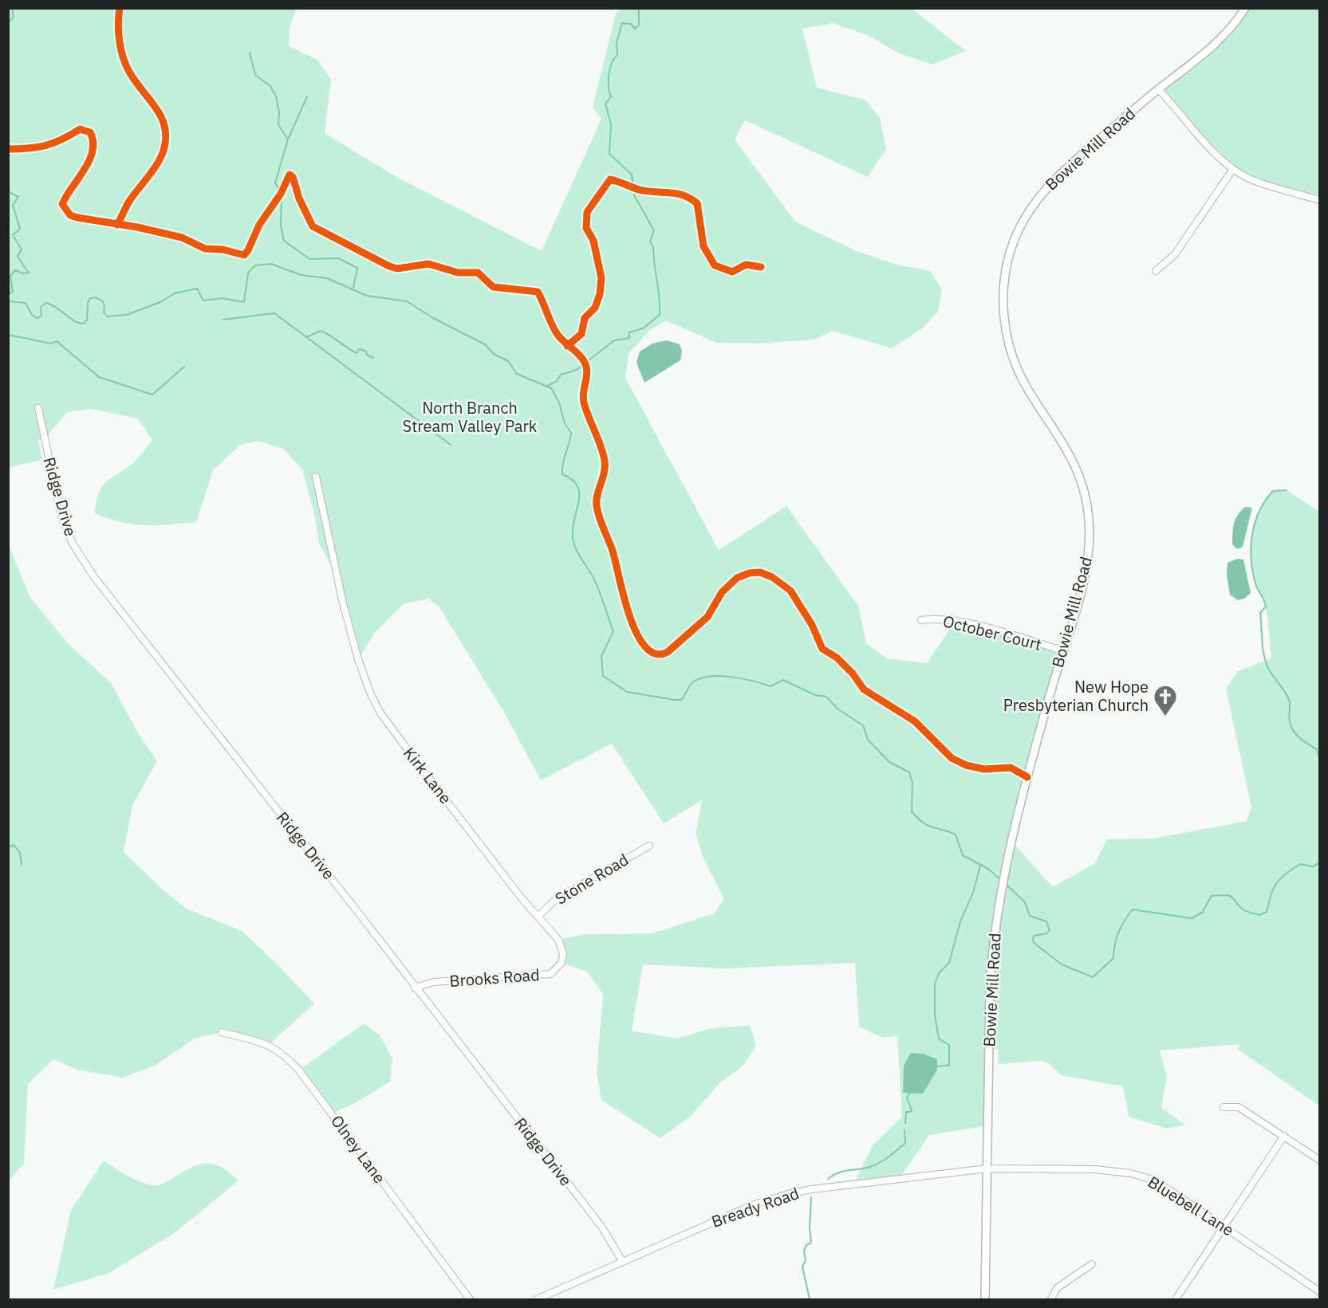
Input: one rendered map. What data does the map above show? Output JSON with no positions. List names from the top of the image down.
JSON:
{
  "streets": {
    "street": [
      "Bowie Mill Road",
      "Ridge Drive",
      "October Court",
      "Kirk Lane",
      "Stone Road",
      "Brooks Road",
      "Olney Lane",
      "Bluebell Lane",
      "Bready Road"
    ]
  },
  "crossings": [
    ["Bowie Mill Road", "October Court"],
    ["Bowie Mill Road", "Bluebell Lane"],
    ["Bowie Mill Road", "Bready Road"],
    ["Ridge Drive", "Brooks Road"],
    ["Ridge Drive", "Bready Road"],
    ["Kirk Lane", "Stone Road"],
    ["Kirk Lane", "Brooks Road"],
    ["Bluebell Lane", "Bready Road"]
  ],
  "parks": ["North Branch Stream Valley Park"],
  "places": {
    "church": ["New Hope Presbyterian Church"]
  }
}
